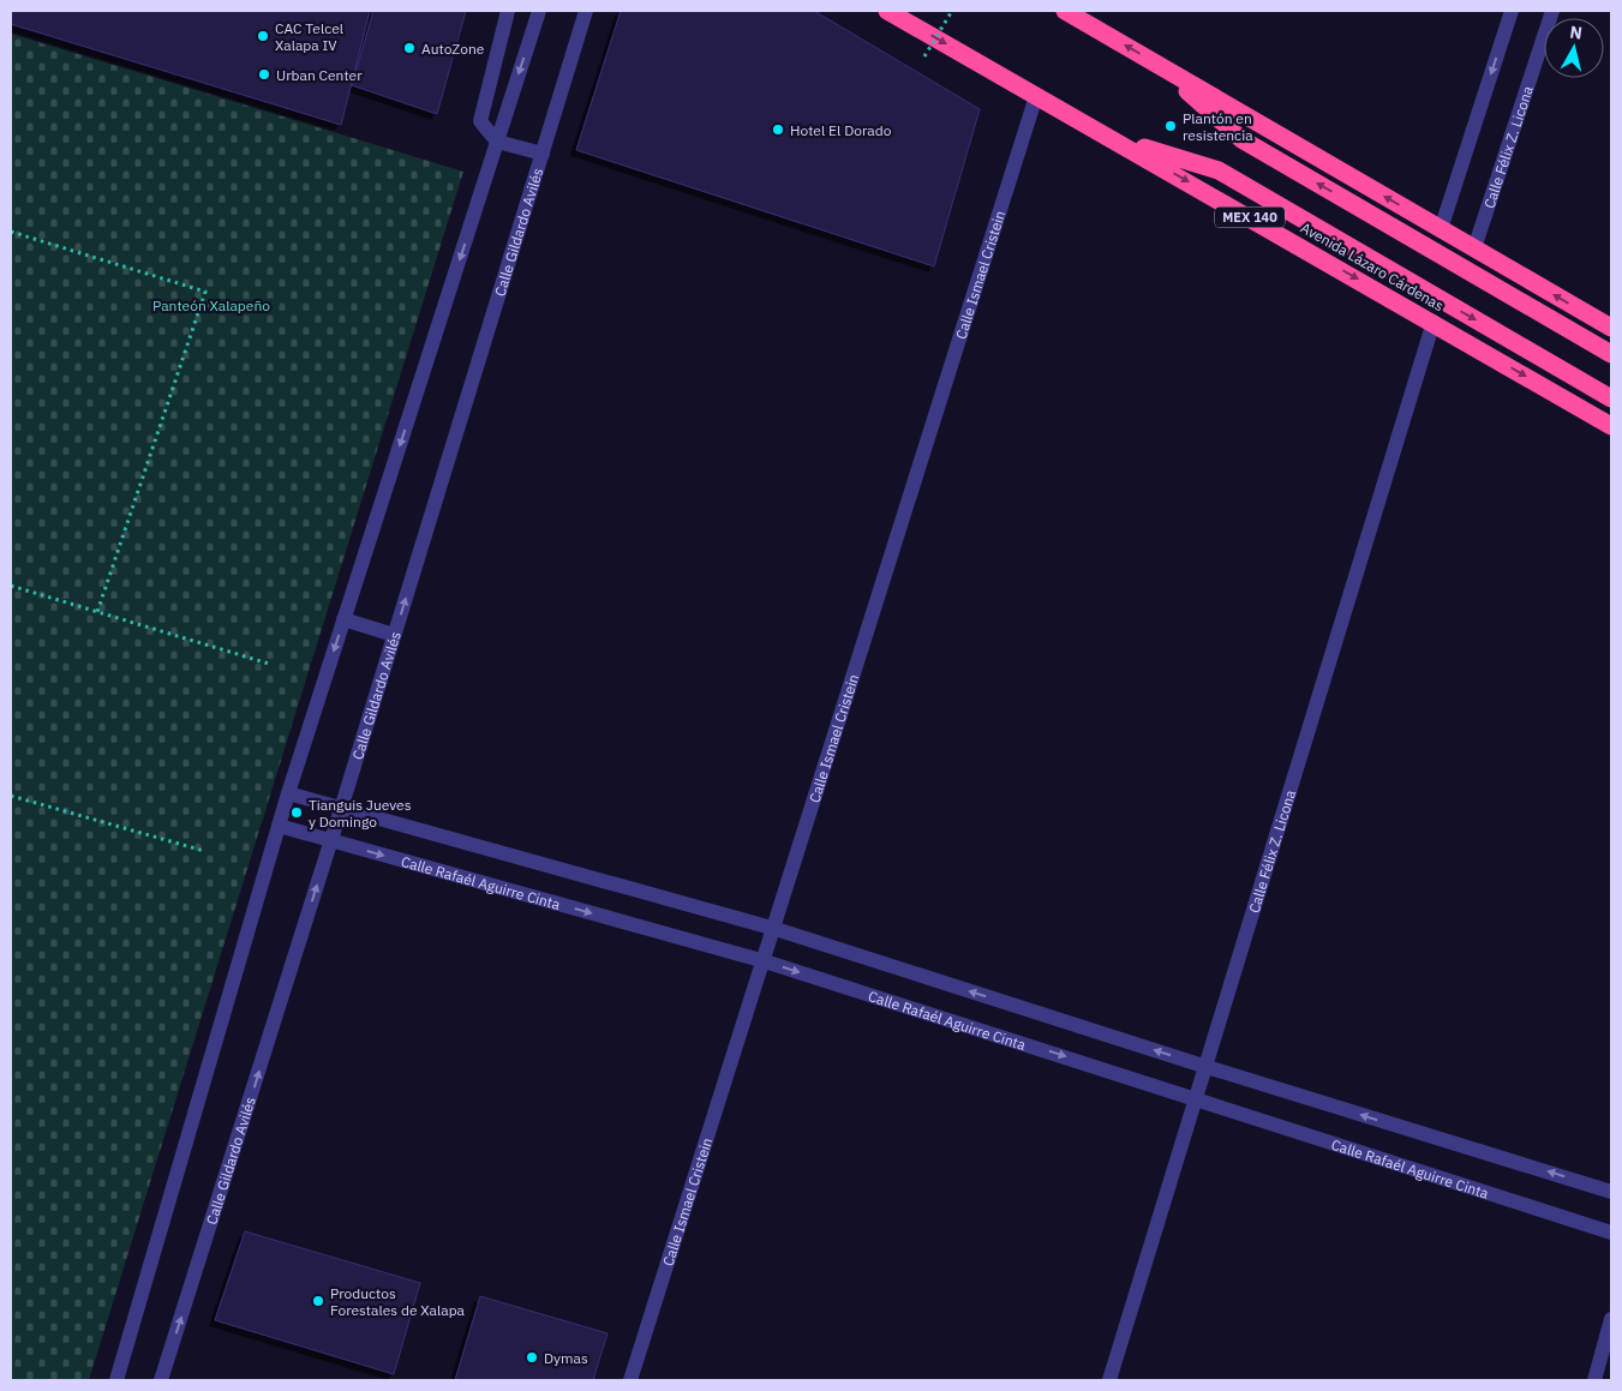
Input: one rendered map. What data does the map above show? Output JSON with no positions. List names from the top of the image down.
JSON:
{
  "streets": {
    "highway": ["MEX 140", "Avenida Lázaro Cárdenas"],
    "street": [
      "Calle Félix Z. Licona",
      "Calle Gildardo Avilés",
      "Calle Ismael Cristein",
      "Calle Rafaél Aguirre Cinta"
    ]
  },
  "crossings": [
    ["Calle Félix Z. Licona", "Avenida Lázaro Cárdenas"],
    ["Calle Félix Z. Licona", "Calle Rafaél Aguirre Cinta"],
    ["Calle Gildardo Avilés", "Calle Rafaél Aguirre Cinta"],
    ["Avenida Lázaro Cárdenas", "Calle Ismael Cristein"],
    ["Calle Ismael Cristein", "Calle Rafaél Aguirre Cinta"]
  ],
  "parks": ["Panteón Xalapeño"],
  "places": [
    "CAC Telcel Xalapa IV",
    "AutoZone",
    "Urban Center",
    "Plantón en resistencia",
    "Hotel El Dorado",
    "Tianguis Jueves y Domingo",
    "Productos Forestales de Xalapa",
    "Dymas"
  ],
  "north": "top"
}
